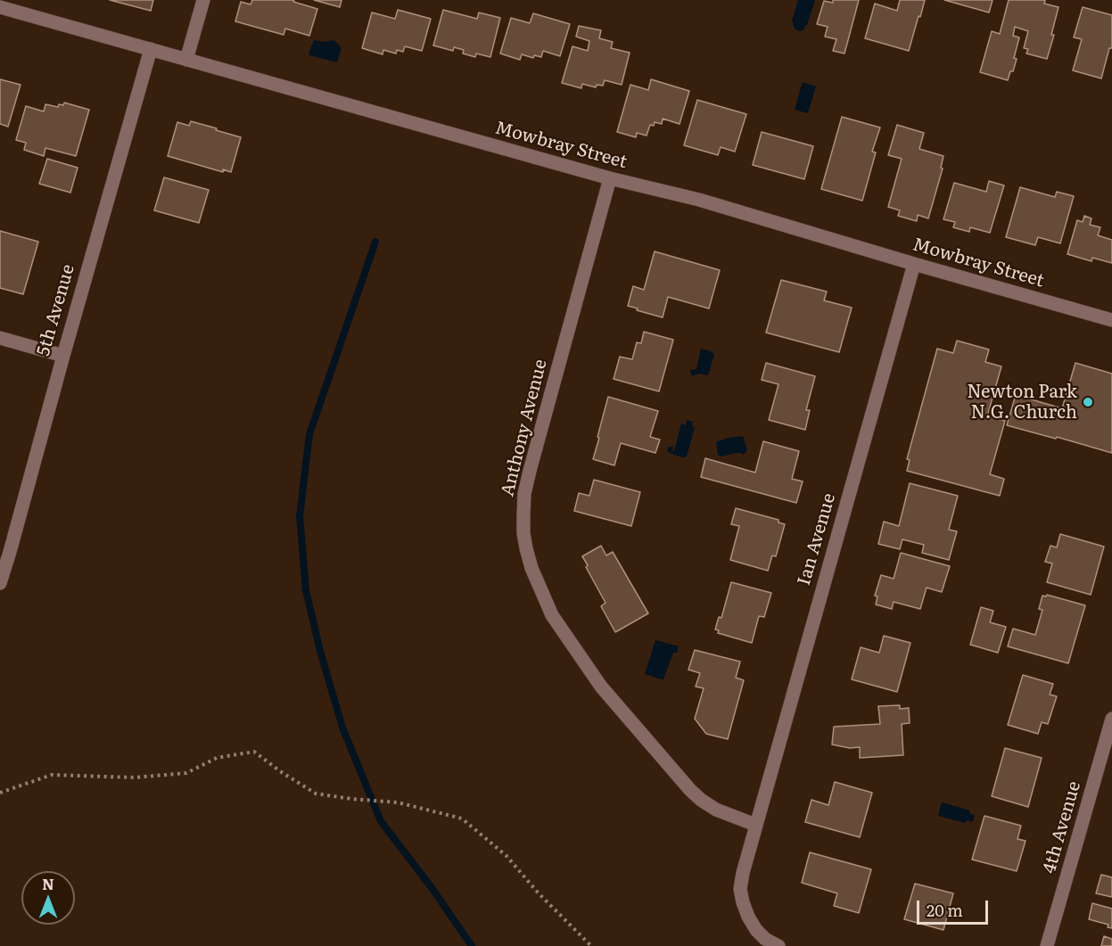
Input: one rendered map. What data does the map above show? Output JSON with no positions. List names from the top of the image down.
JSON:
{
  "streets": {
    "street": [
      "Mowbray Street",
      "5th Avenue",
      "Anthony Avenue",
      "Ian Avenue",
      "4th Avenue"
    ]
  },
  "crossings": [
    ["Mowbray Street", "5th Avenue"],
    ["Mowbray Street", "Anthony Avenue"],
    ["Mowbray Street", "Ian Avenue"],
    ["Anthony Avenue", "Ian Avenue"]
  ],
  "places": ["Newton Park N.G. Church"],
  "scale_bar": "20 m",
  "north": "top"
}
